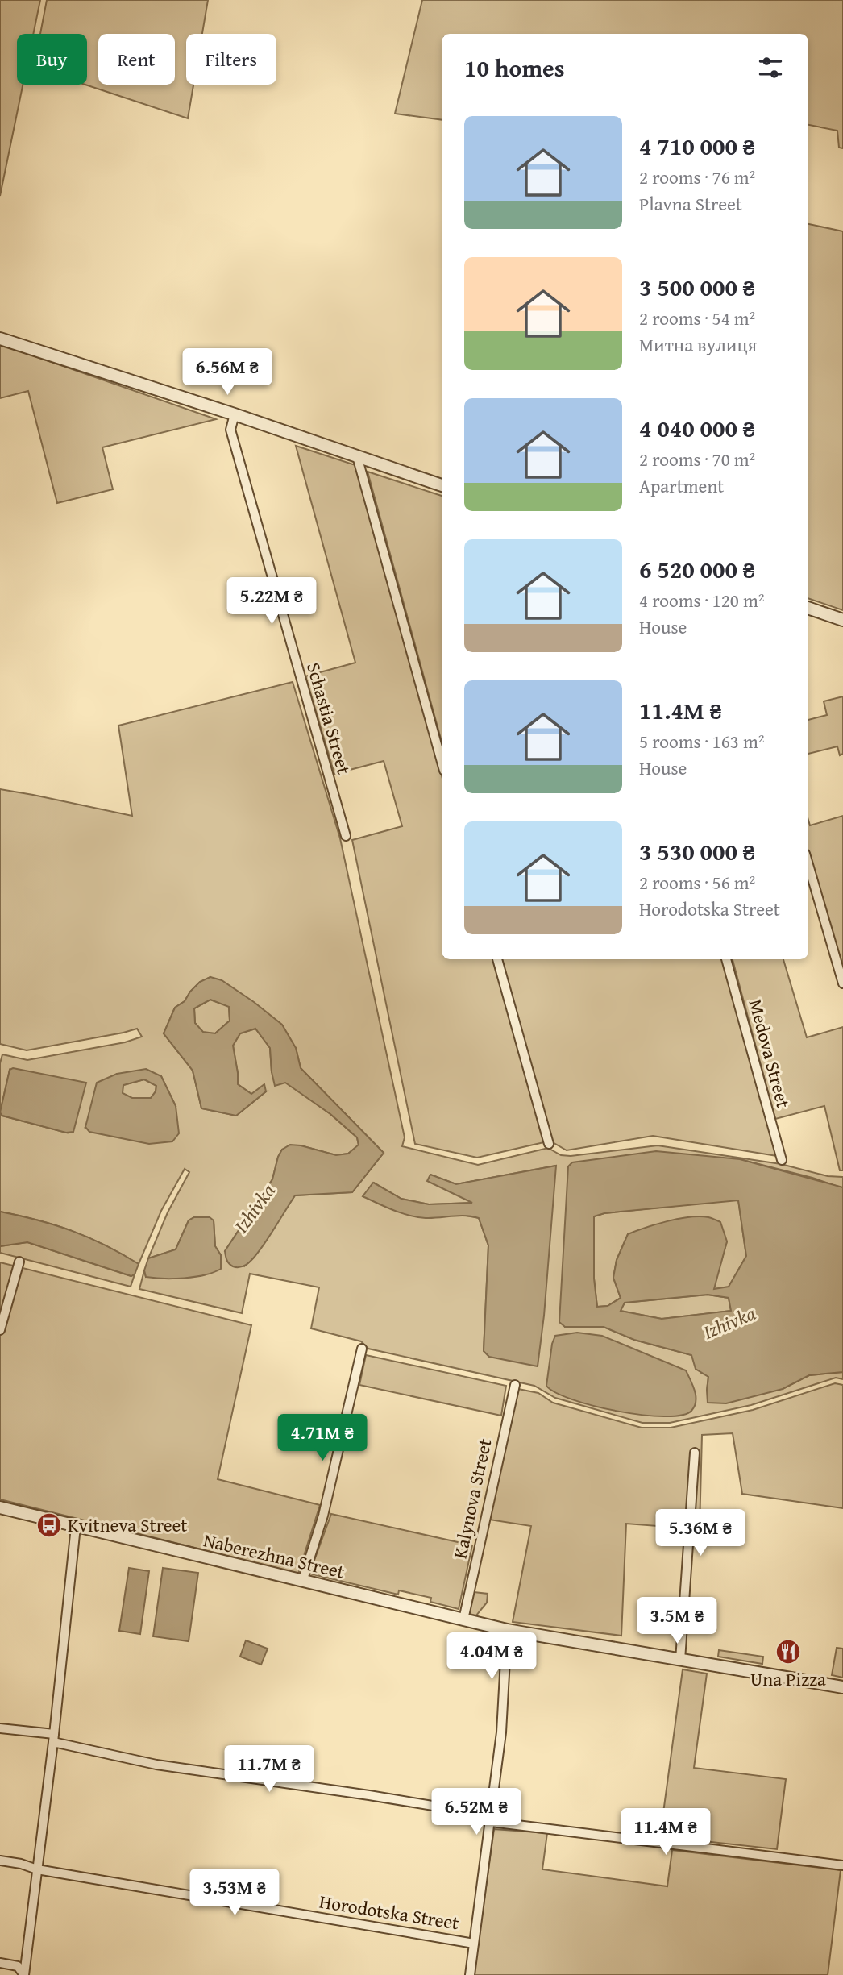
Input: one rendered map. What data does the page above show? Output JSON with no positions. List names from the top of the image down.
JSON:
{
  "streets": {
    "street": [
      "Schastia Street",
      "Medova Street",
      "Kalynova Street",
      "Naberezhna Street",
      "Horodotska Street"
    ]
  },
  "crossings": [
    ["Kalynova Street", "Naberezhna Street"]
  ],
  "water": ["Izhivka"],
  "places": {
    "bus stop": ["Kvitneva Street"],
    "restaurant": ["Una Pizza"]
  },
  "page": {
    "chip": ["Buy", "Rent", "Filters"],
    "heading": "10 homes",
    "list": [
      {
        "name": "4 710 000 ₴",
        "note": "2 rooms · 76 m² · Plavna Street"
      },
      {
        "name": "3 500 000 ₴",
        "note": "2 rooms · 54 m² · Митна вулиця"
      },
      {
        "name": "4 040 000 ₴",
        "note": "2 rooms · 70 m² · Apartment"
      },
      {
        "name": "6 520 000 ₴",
        "note": "4 rooms · 120 m² · House"
      },
      {
        "name": "11.4M ₴",
        "note": "5 rooms · 163 m² · House"
      },
      {
        "name": "3 530 000 ₴",
        "note": "2 rooms · 56 m² · Horodotska Street"
      }
    ],
    "price": [
      "6.56M ₴",
      "5.22M ₴",
      "4.71M ₴",
      "5.36M ₴",
      "3.5M ₴",
      "4.04M ₴",
      "11.7M ₴",
      "6.52M ₴",
      "11.4M ₴",
      "3.53M ₴"
    ]
  }
}
